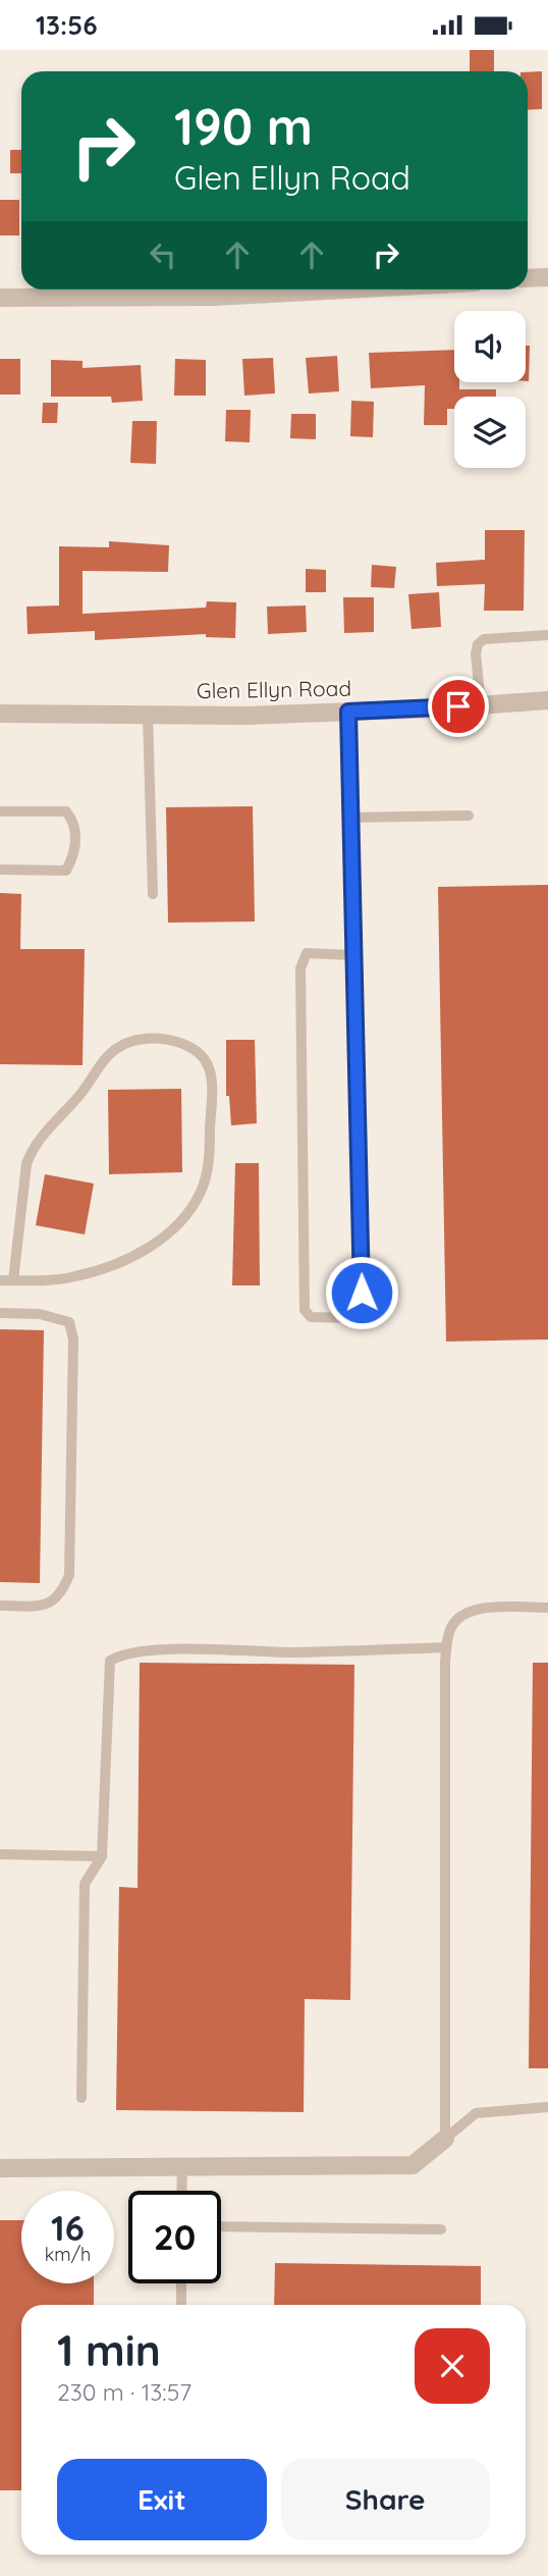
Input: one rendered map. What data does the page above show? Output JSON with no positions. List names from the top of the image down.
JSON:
{
  "streets": {
    "street": ["Glen Ellyn Road"]
  },
  "page": {
    "status": "13:56",
    "turn": ["190 m", "Glen Ellyn Road"],
    "speed": "16 km/h",
    "limit": "20",
    "heading": ["1 min", "230 m · 13:57"],
    "buttons": ["Exit", "Share"]
  }
}
